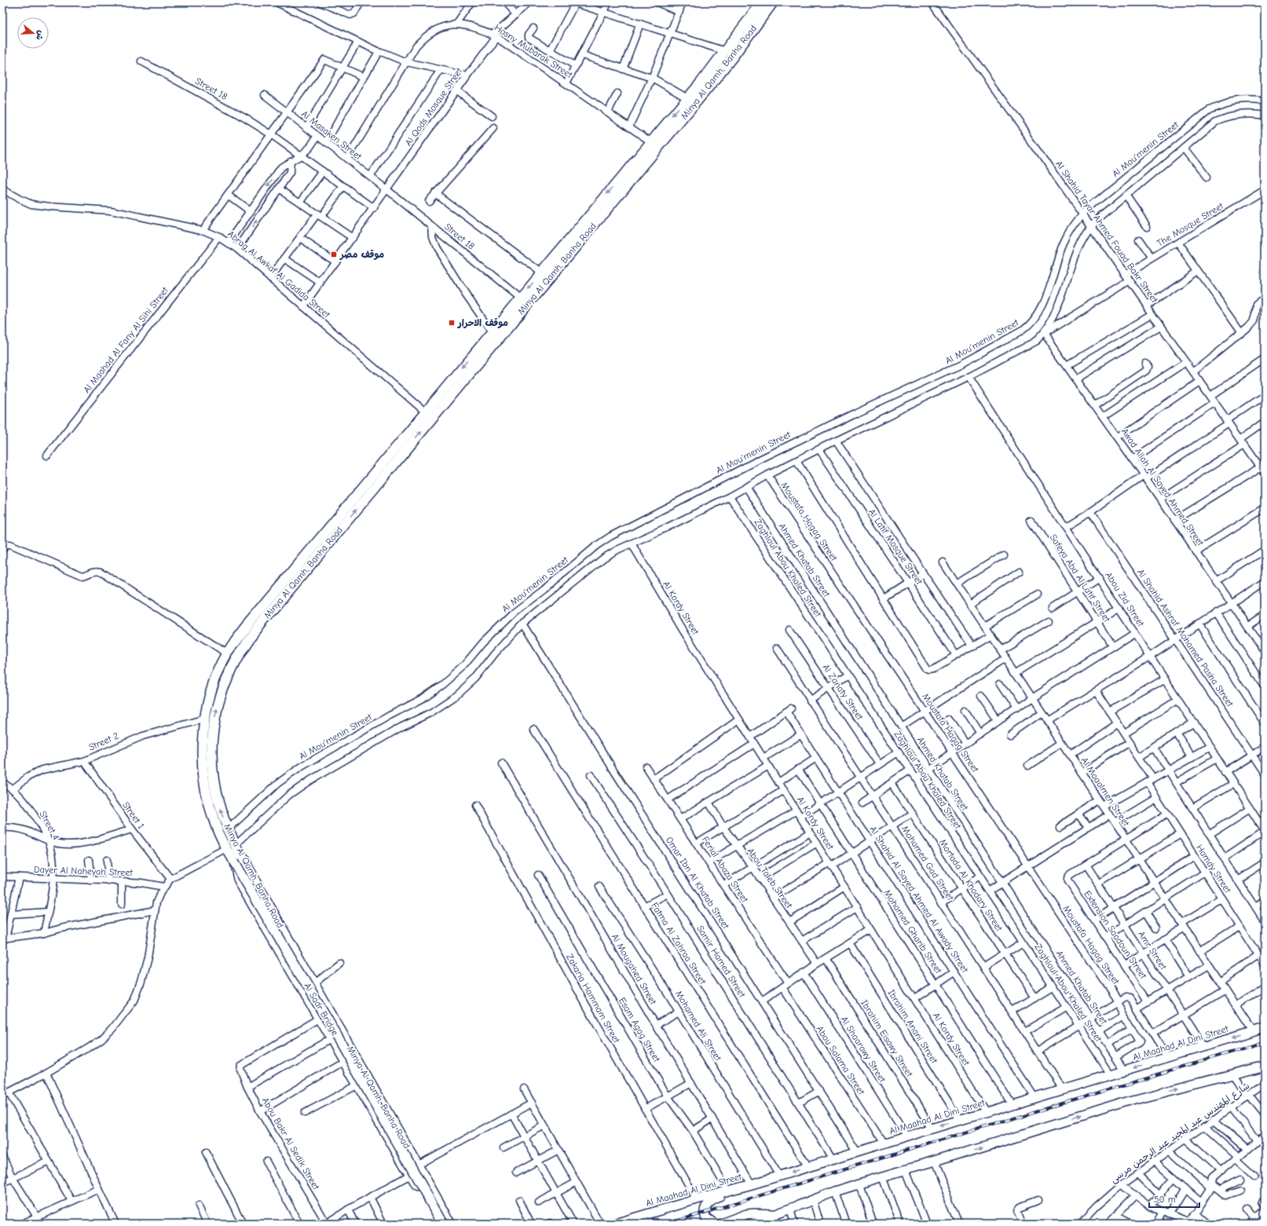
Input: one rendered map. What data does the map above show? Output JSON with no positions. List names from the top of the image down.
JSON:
{
  "streets": {
    "highway": ["Minya Al Qamh, Banha Road", "Al Sadr Bridge"],
    "main road": ["Al Maahad Al Dini Street"],
    "street": [
      "Hosny Mubarak Street",
      "Street 18",
      "Al Qods Mosque Street",
      "Al Masaken Street",
      "Al Mou'menin Street",
      "The Mosque Street",
      "Al Shahid Tayar Ahmed Fouad Bakr Street",
      "Abrag Al Awkaf Al Gadida Street",
      "Al Maahad Al Fany Al Sihi Street",
      "Awad Allah Al Sayed Ahmed Street",
      "Moustafa Hagag Street",
      "Al Latif Mosque Street",
      "Ahmed Khatab Street",
      "Zaghloul Abou Khaled Street",
      "Safeya Abd Al Latif Street",
      "Abou Zid Street",
      "Al Kordy Street",
      "Al Shahid Ashraf Mohamed Pasha Street",
      "Al Zanaty Street",
      "Street 2",
      "Al Moaalmen Street",
      "Street 1",
      "Street 4",
      "Mohamed Gad Street",
      "Hamdy Street",
      "Ferial Abaza Street",
      "Dayer Al Naheyah Street",
      "Abou Taleb Street",
      "Omar Ibn Al Khatab Street",
      "Mortada Al Khodary Street",
      "Al Shahid Al Sayed Ahmed Al Awady Street",
      "Mohamed Gharib Street",
      "Extension Saadoun Street",
      "Fatma Al Zahraa Street",
      "Amr Street",
      "Samir Hamed Street",
      "Al Mougahed Street",
      "Zakaria Hammam Street",
      "Mohamed Ali Street",
      "Ibrahim Anani Street",
      "Esam Agag Street",
      "Ibrahim Eisawy Street",
      "Al Shaarawy Street",
      "Abou Salama Street",
      "شارع المهندس عبد المجيد عبد الرحمن مرسى",
      "Abou Bakr Al Sedik Street"
    ]
  },
  "crossings": [
    ["Hosny Mubarak Street", "Minya Al Qamh, Banha Road"],
    ["Hosny Mubarak Street", "Al Qods Mosque Street"],
    ["Hosny Mubarak Street", "Al Masaken Street"],
    ["Minya Al Qamh, Banha Road", "Street 18"],
    ["Minya Al Qamh, Banha Road", "Al Mou'menin Street"],
    ["Minya Al Qamh, Banha Road", "Abrag Al Awkaf Al Gadida Street"],
    ["Minya Al Qamh, Banha Road", "Street 2"],
    ["Minya Al Qamh, Banha Road", "Al Sadr Bridge"],
    ["Minya Al Qamh, Banha Road", "Abou Bakr Al Sedik Street"],
    ["Street 18", "Al Qods Mosque Street"],
    ["Street 18", "Al Masaken Street"],
    ["Al Qods Mosque Street", "Al Masaken Street"],
    ["Al Qods Mosque Street", "Abrag Al Awkaf Al Gadida Street"],
    ["Al Mou'menin Street", "Al Shahid Tayar Ahmed Fouad Bakr Street"],
    ["The Mosque Street", "Al Shahid Tayar Ahmed Fouad Bakr Street"],
    ["Abrag Al Awkaf Al Gadida Street", "Al Maahad Al Fany Al Sihi Street"],
    ["Moustafa Hagag Street", "Ahmed Khatab Street"],
    ["Ahmed Khatab Street", "Al Maahad Al Dini Street"],
    ["Zaghloul Abou Khaled Street", "Al Maahad Al Dini Street"],
    ["Al Kordy Street", "Al Shahid Al Sayed Ahmed Al Awady Street"],
    ["Al Kordy Street", "Al Maahad Al Dini Street"],
    ["Street 2", "Street 1"],
    ["Street 2", "Street 4"],
    ["Al Moaalmen Street", "Al Maahad Al Dini Street"],
    ["Street 4", "Dayer Al Naheyah Street"],
    ["Mohamed Gad Street", "Al Maahad Al Dini Street"],
    ["Omar Ibn Al Khatab Street", "Al Maahad Al Dini Street"],
    ["Al Shahid Al Sayed Ahmed Al Awady Street", "Al Maahad Al Dini Street"],
    ["Mohamed Gharib Street", "Al Maahad Al Dini Street"],
    ["Extension Saadoun Street", "Amr Street"],
    ["Fatma Al Zahraa Street", "Al Maahad Al Dini Street"],
    ["Amr Street", "Al Maahad Al Dini Street"],
    ["Samir Hamed Street", "Al Maahad Al Dini Street"],
    ["Al Mougahed Street", "Al Maahad Al Dini Street"],
    ["Zakaria Hammam Street", "Al Maahad Al Dini Street"],
    ["Mohamed Ali Street", "Al Maahad Al Dini Street"],
    ["Ibrahim Anani Street", "Al Maahad Al Dini Street"],
    ["Esam Agag Street", "Al Maahad Al Dini Street"],
    ["Ibrahim Eisawy Street", "Al Maahad Al Dini Street"],
    ["Al Maahad Al Dini Street", "Al Shaarawy Street"],
    ["Al Maahad Al Dini Street", "Abou Salama Street"]
  ],
  "places": {
    "transit": ["موقف مصر", "موقف الاحرار"]
  },
  "scale_bar": "50 m",
  "north": "right"
}
